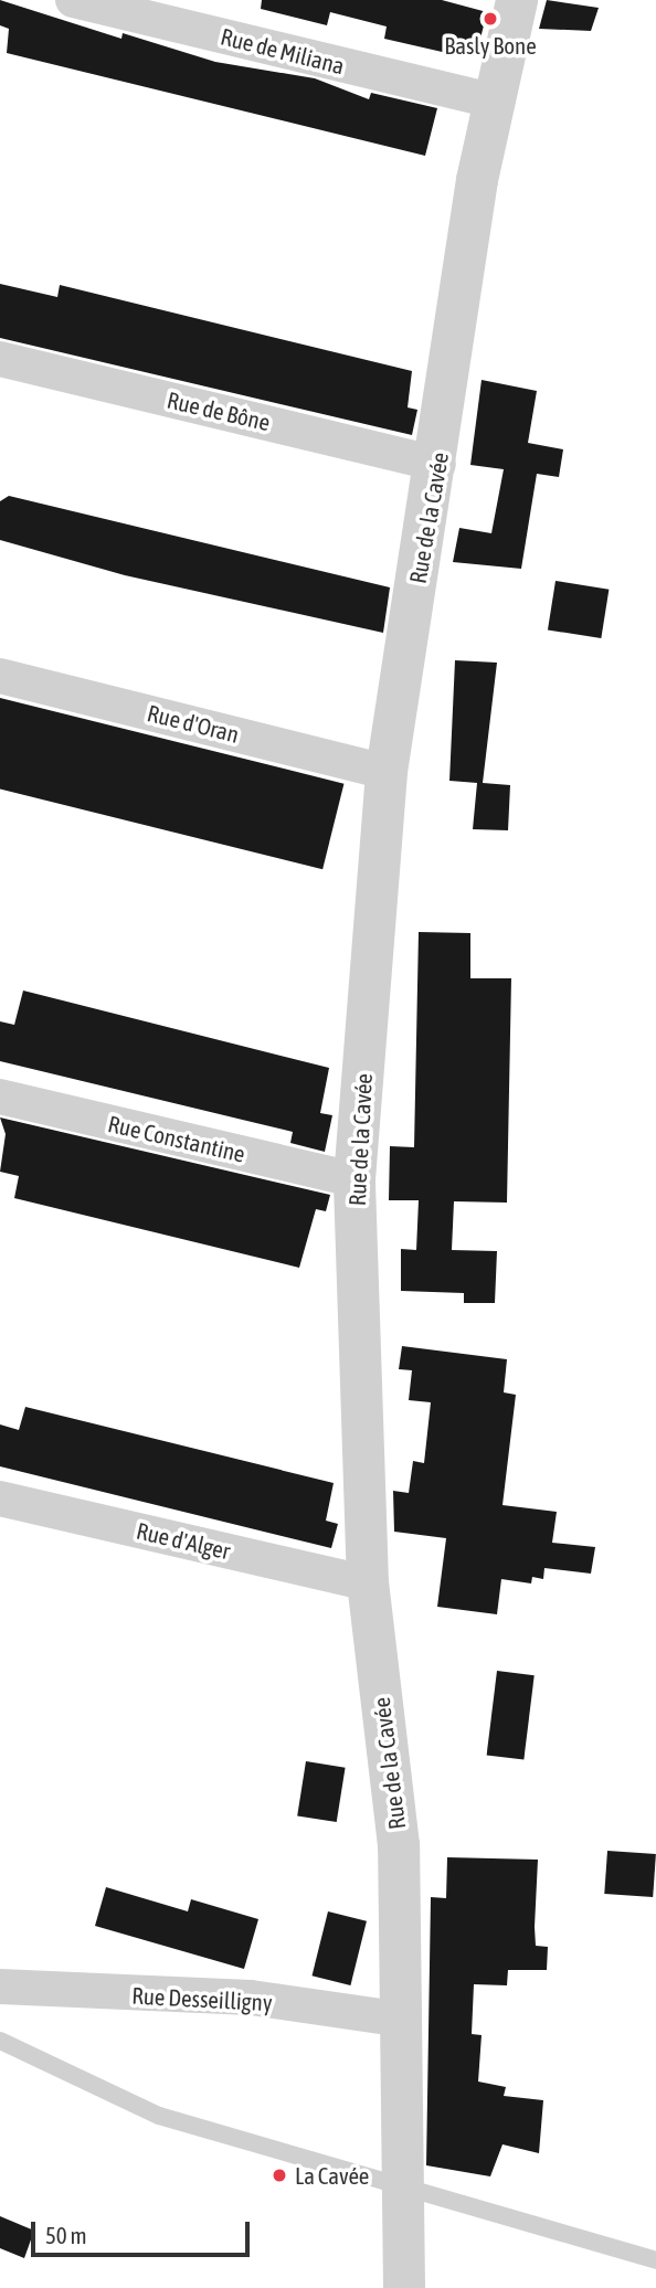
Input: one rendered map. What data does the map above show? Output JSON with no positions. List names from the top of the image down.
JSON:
{
  "streets": {
    "street": [
      "Rue de Miliana",
      "Rue de Bône",
      "Rue de la Cavée",
      "Rue d'Oran",
      "Rue Constantine",
      "Rue d'Alger",
      "Rue Desseilligny"
    ]
  },
  "crossings": [
    ["Rue de Miliana", "Rue de la Cavée"],
    ["Rue de Bône", "Rue de la Cavée"],
    ["Rue de la Cavée", "Rue d'Oran"],
    ["Rue de la Cavée", "Rue Constantine"],
    ["Rue de la Cavée", "Rue d'Alger"],
    ["Rue de la Cavée", "Rue Desseilligny"]
  ],
  "places": ["Basly Bone", "La Cavée"],
  "scale_bar": "50 m"
}
